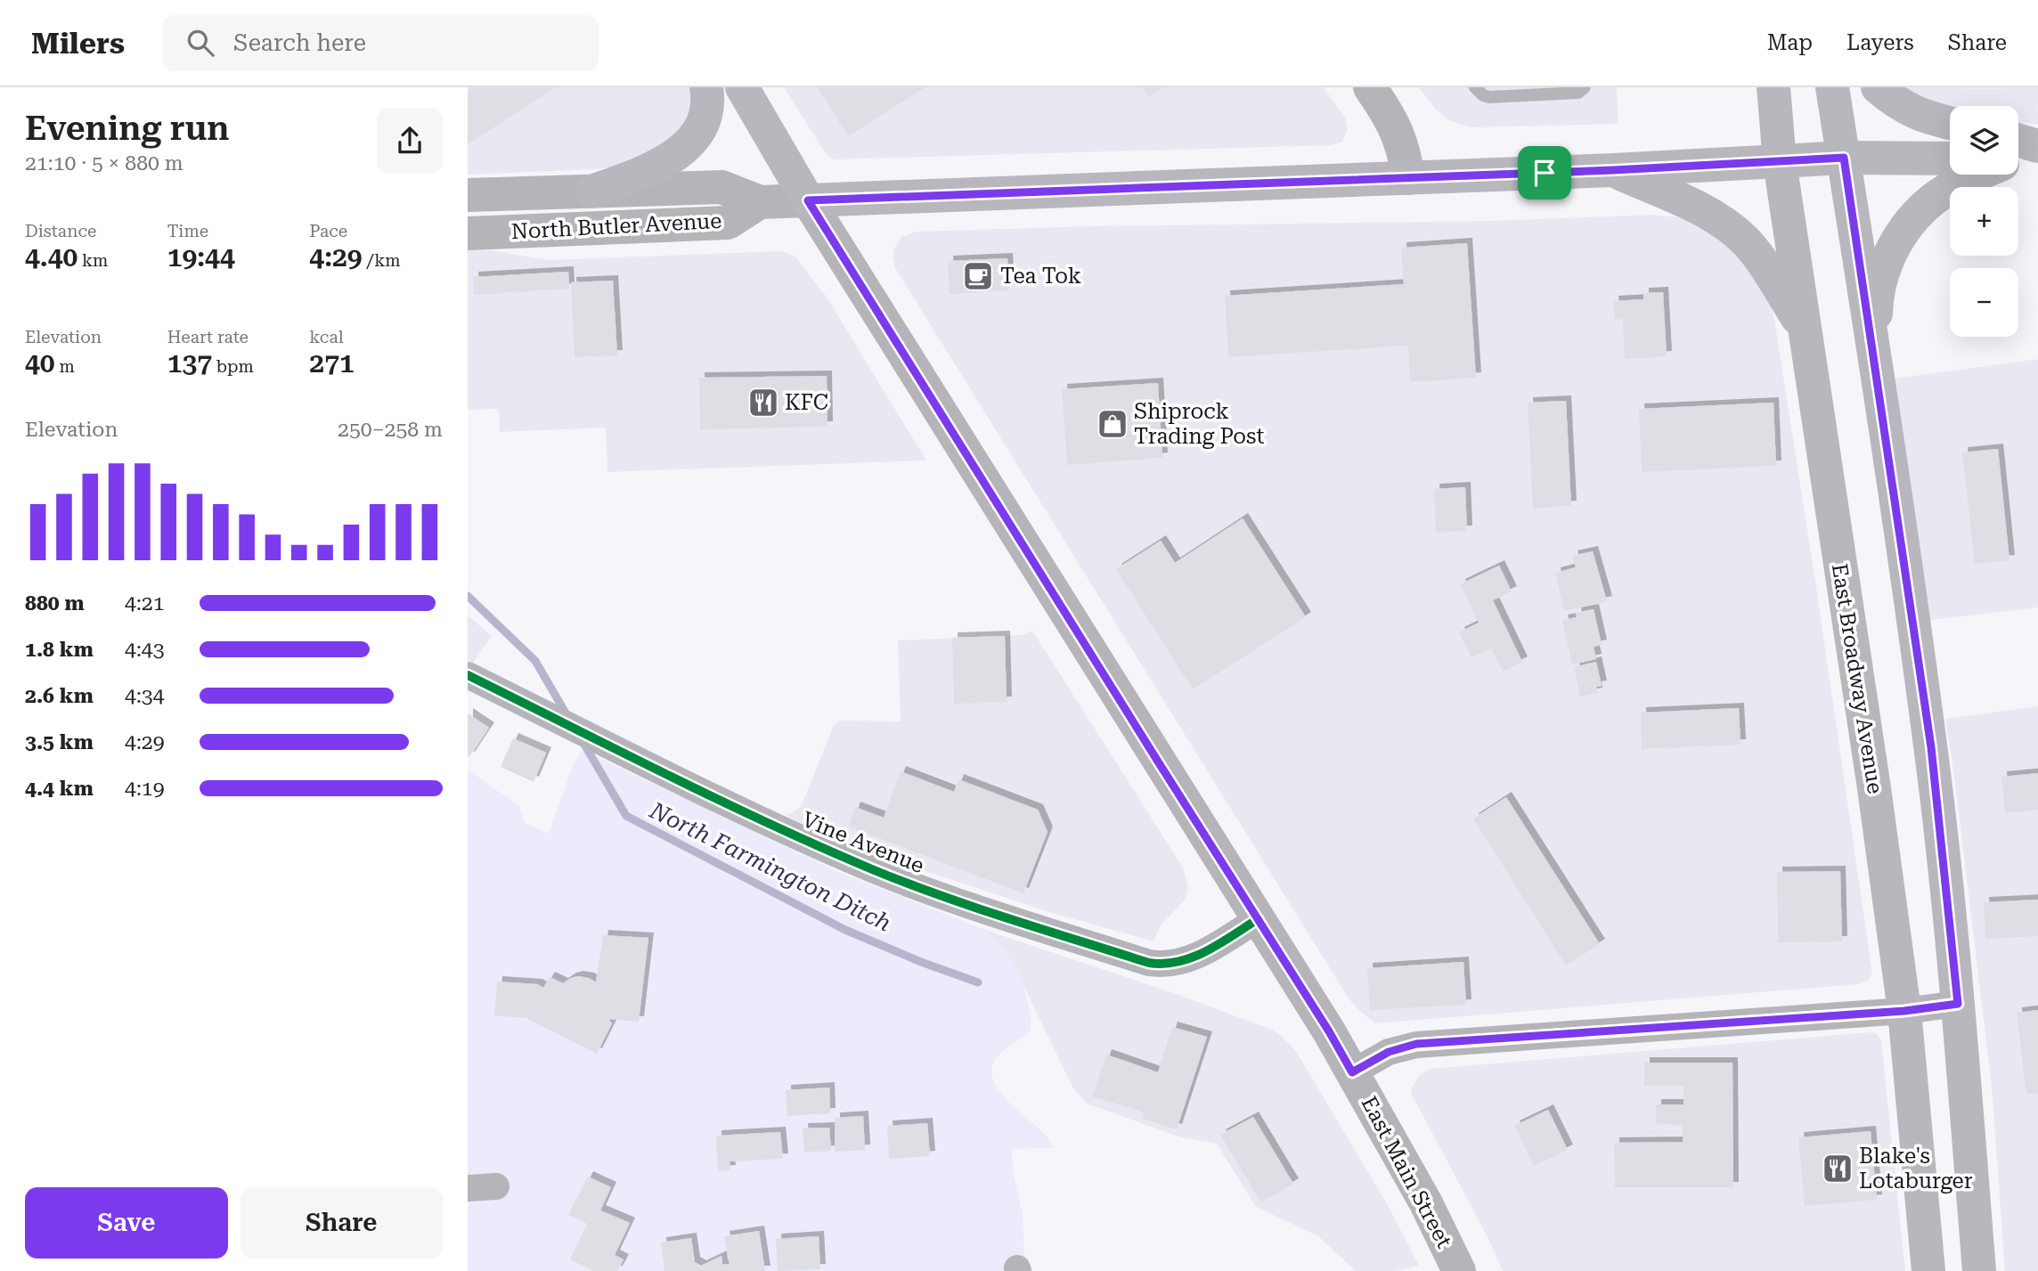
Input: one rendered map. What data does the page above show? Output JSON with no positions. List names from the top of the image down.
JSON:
{
  "streets": {
    "main road": ["North Butler Avenue", "East Broadway Avenue", "East Main Street"],
    "street": ["Vine Avenue"]
  },
  "crossings": [
    ["North Butler Avenue", "East Main Street"],
    ["Vine Avenue", "East Main Street"]
  ],
  "water": ["North Farmington Ditch"],
  "places": {
    "cafe": ["Tea Tok"],
    "restaurant": ["KFC", "Blake's Lotaburger"],
    "shop": ["Shiprock Trading Post"]
  },
  "page": {
    "header": "Milers",
    "search": "Search here",
    "nav": ["Map", "Layers", "Share"],
    "heading": ["Evening run", "21:10 · 5 × 880 m"],
    "map_buttons": ["+", "−"],
    "stats": [
      ["Distance", "4.40 km"],
      ["Time", "19:44"],
      ["Pace", "4:29 /km"],
      ["Elevation", "40 m"],
      ["Heart rate", "137 bpm"],
      ["kcal", "271"]
    ],
    "chart": ["Elevation", "250–258 m"],
    "list": [
      {
        "name": "880 m",
        "note": "4:21"
      },
      {
        "name": "1.8 km",
        "note": "4:43"
      },
      {
        "name": "2.6 km",
        "note": "4:34"
      },
      {
        "name": "3.5 km",
        "note": "4:29"
      },
      {
        "name": "4.4 km",
        "note": "4:19"
      }
    ],
    "buttons": ["Save", "Share"]
  }
}
